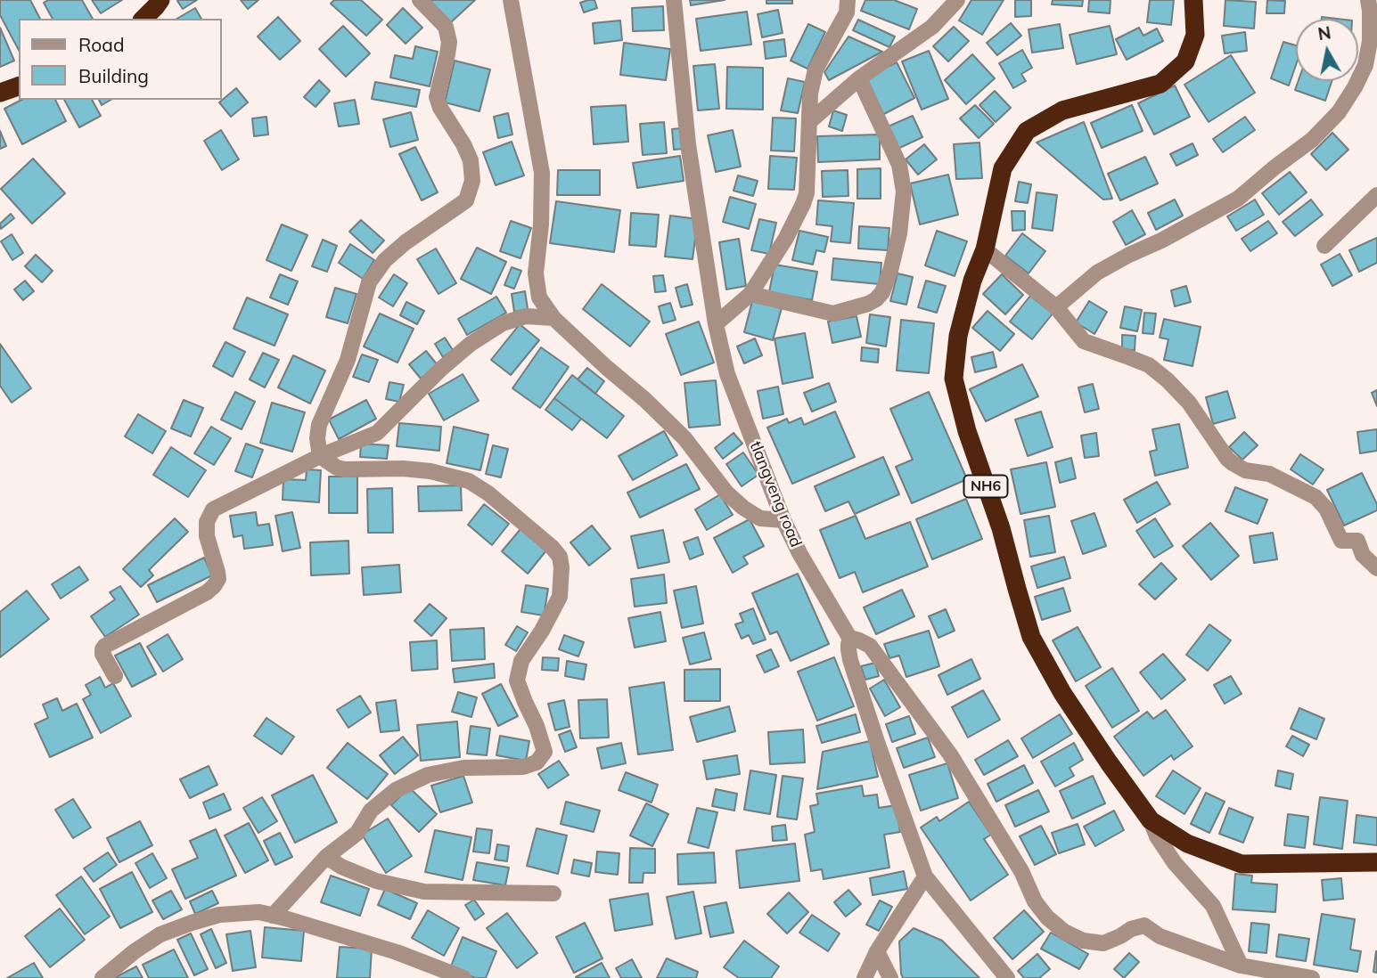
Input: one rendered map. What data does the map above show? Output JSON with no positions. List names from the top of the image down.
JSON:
{
  "streets": {
    "highway": ["NH6"],
    "street": ["tlangveng road"]
  },
  "legend": ["Road", "Building"],
  "north": "top"
}
